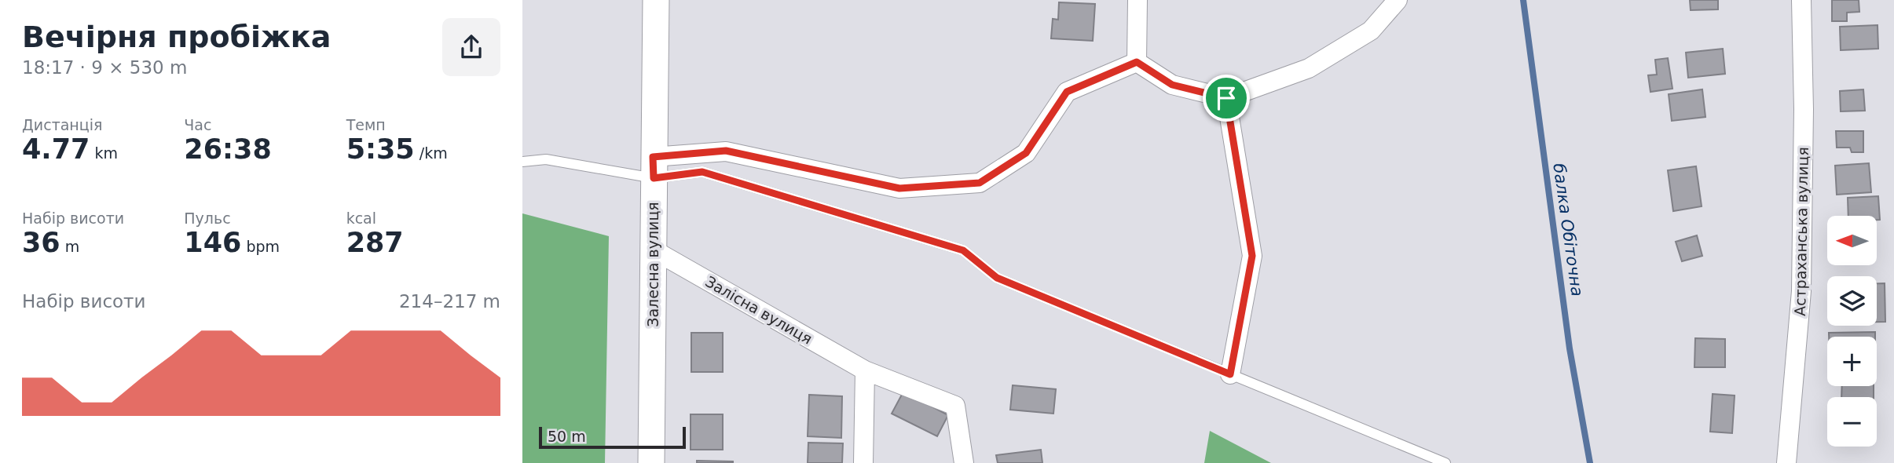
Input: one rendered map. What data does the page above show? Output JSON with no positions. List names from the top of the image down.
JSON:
{
  "streets": {
    "main road": ["Залесна вулиця"],
    "street": ["Астраханська вулиця", "Залісна вулиця"]
  },
  "crossings": [
    ["Залесна вулиця", "Залісна вулиця"]
  ],
  "water": ["балка Обіточна"],
  "scale_bar": "50 m",
  "north": "left",
  "page": {
    "heading": ["Вечірня пробіжка", "18:17 · 9 × 530 m"],
    "stats": [
      ["Дистанція", "4.77 km"],
      ["Час", "26:38"],
      ["Темп", "5:35 /km"],
      ["Набір висоти", "36 m"],
      ["Пульс", "146 bpm"],
      ["kcal", "287"]
    ],
    "map_buttons": ["+", "−"],
    "chart": ["Набір висоти", "214–217 m"],
    "scale": "50 m"
  }
}
